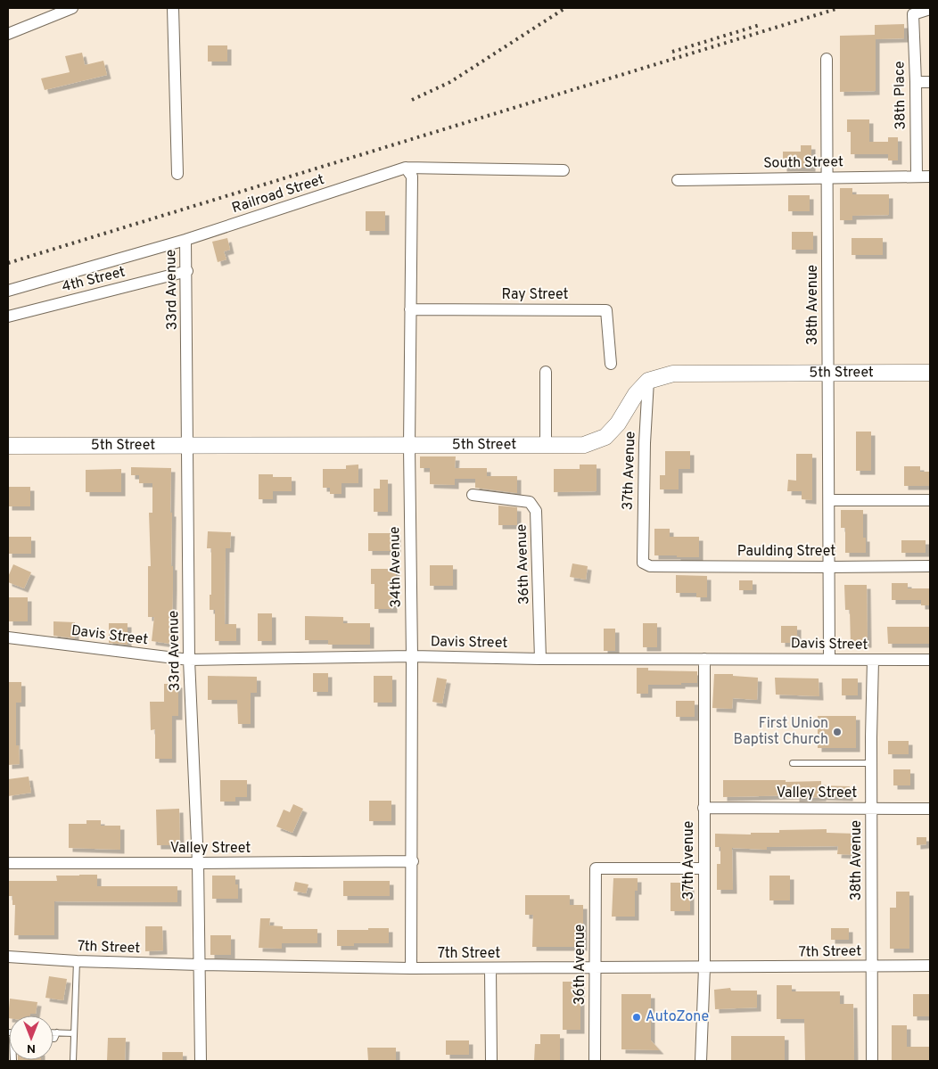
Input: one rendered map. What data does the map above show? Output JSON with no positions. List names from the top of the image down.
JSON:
{
  "streets": {
    "street": [
      "38th Place",
      "South Street",
      "Railroad Street",
      "4th Street",
      "33rd Avenue",
      "Ray Street",
      "38th Avenue",
      "5th Street",
      "37th Avenue",
      "Paulding Street",
      "36th Avenue",
      "34th Avenue",
      "Davis Street",
      "Valley Street",
      "7th Street"
    ]
  },
  "crossings": [
    ["38th Place", "South Street"],
    ["South Street", "38th Avenue"],
    ["Railroad Street", "33rd Avenue"],
    ["Railroad Street", "34th Avenue"],
    ["4th Street", "33rd Avenue"],
    ["33rd Avenue", "5th Street"],
    ["33rd Avenue", "Davis Street"],
    ["33rd Avenue", "Valley Street"],
    ["33rd Avenue", "7th Street"],
    ["Ray Street", "34th Avenue"],
    ["38th Avenue", "5th Street"],
    ["38th Avenue", "Paulding Street"],
    ["38th Avenue", "Davis Street"],
    ["38th Avenue", "Valley Street"],
    ["38th Avenue", "7th Street"],
    ["5th Street", "37th Avenue"],
    ["5th Street", "34th Avenue"],
    ["37th Avenue", "Paulding Street"],
    ["37th Avenue", "36th Avenue"],
    ["37th Avenue", "Davis Street"],
    ["37th Avenue", "Valley Street"],
    ["37th Avenue", "7th Street"],
    ["36th Avenue", "Davis Street"],
    ["36th Avenue", "7th Street"],
    ["34th Avenue", "Davis Street"],
    ["34th Avenue", "Valley Street"],
    ["34th Avenue", "7th Street"]
  ],
  "places": ["First Union Baptist Church", "AutoZone"],
  "north": "bottom"
}
